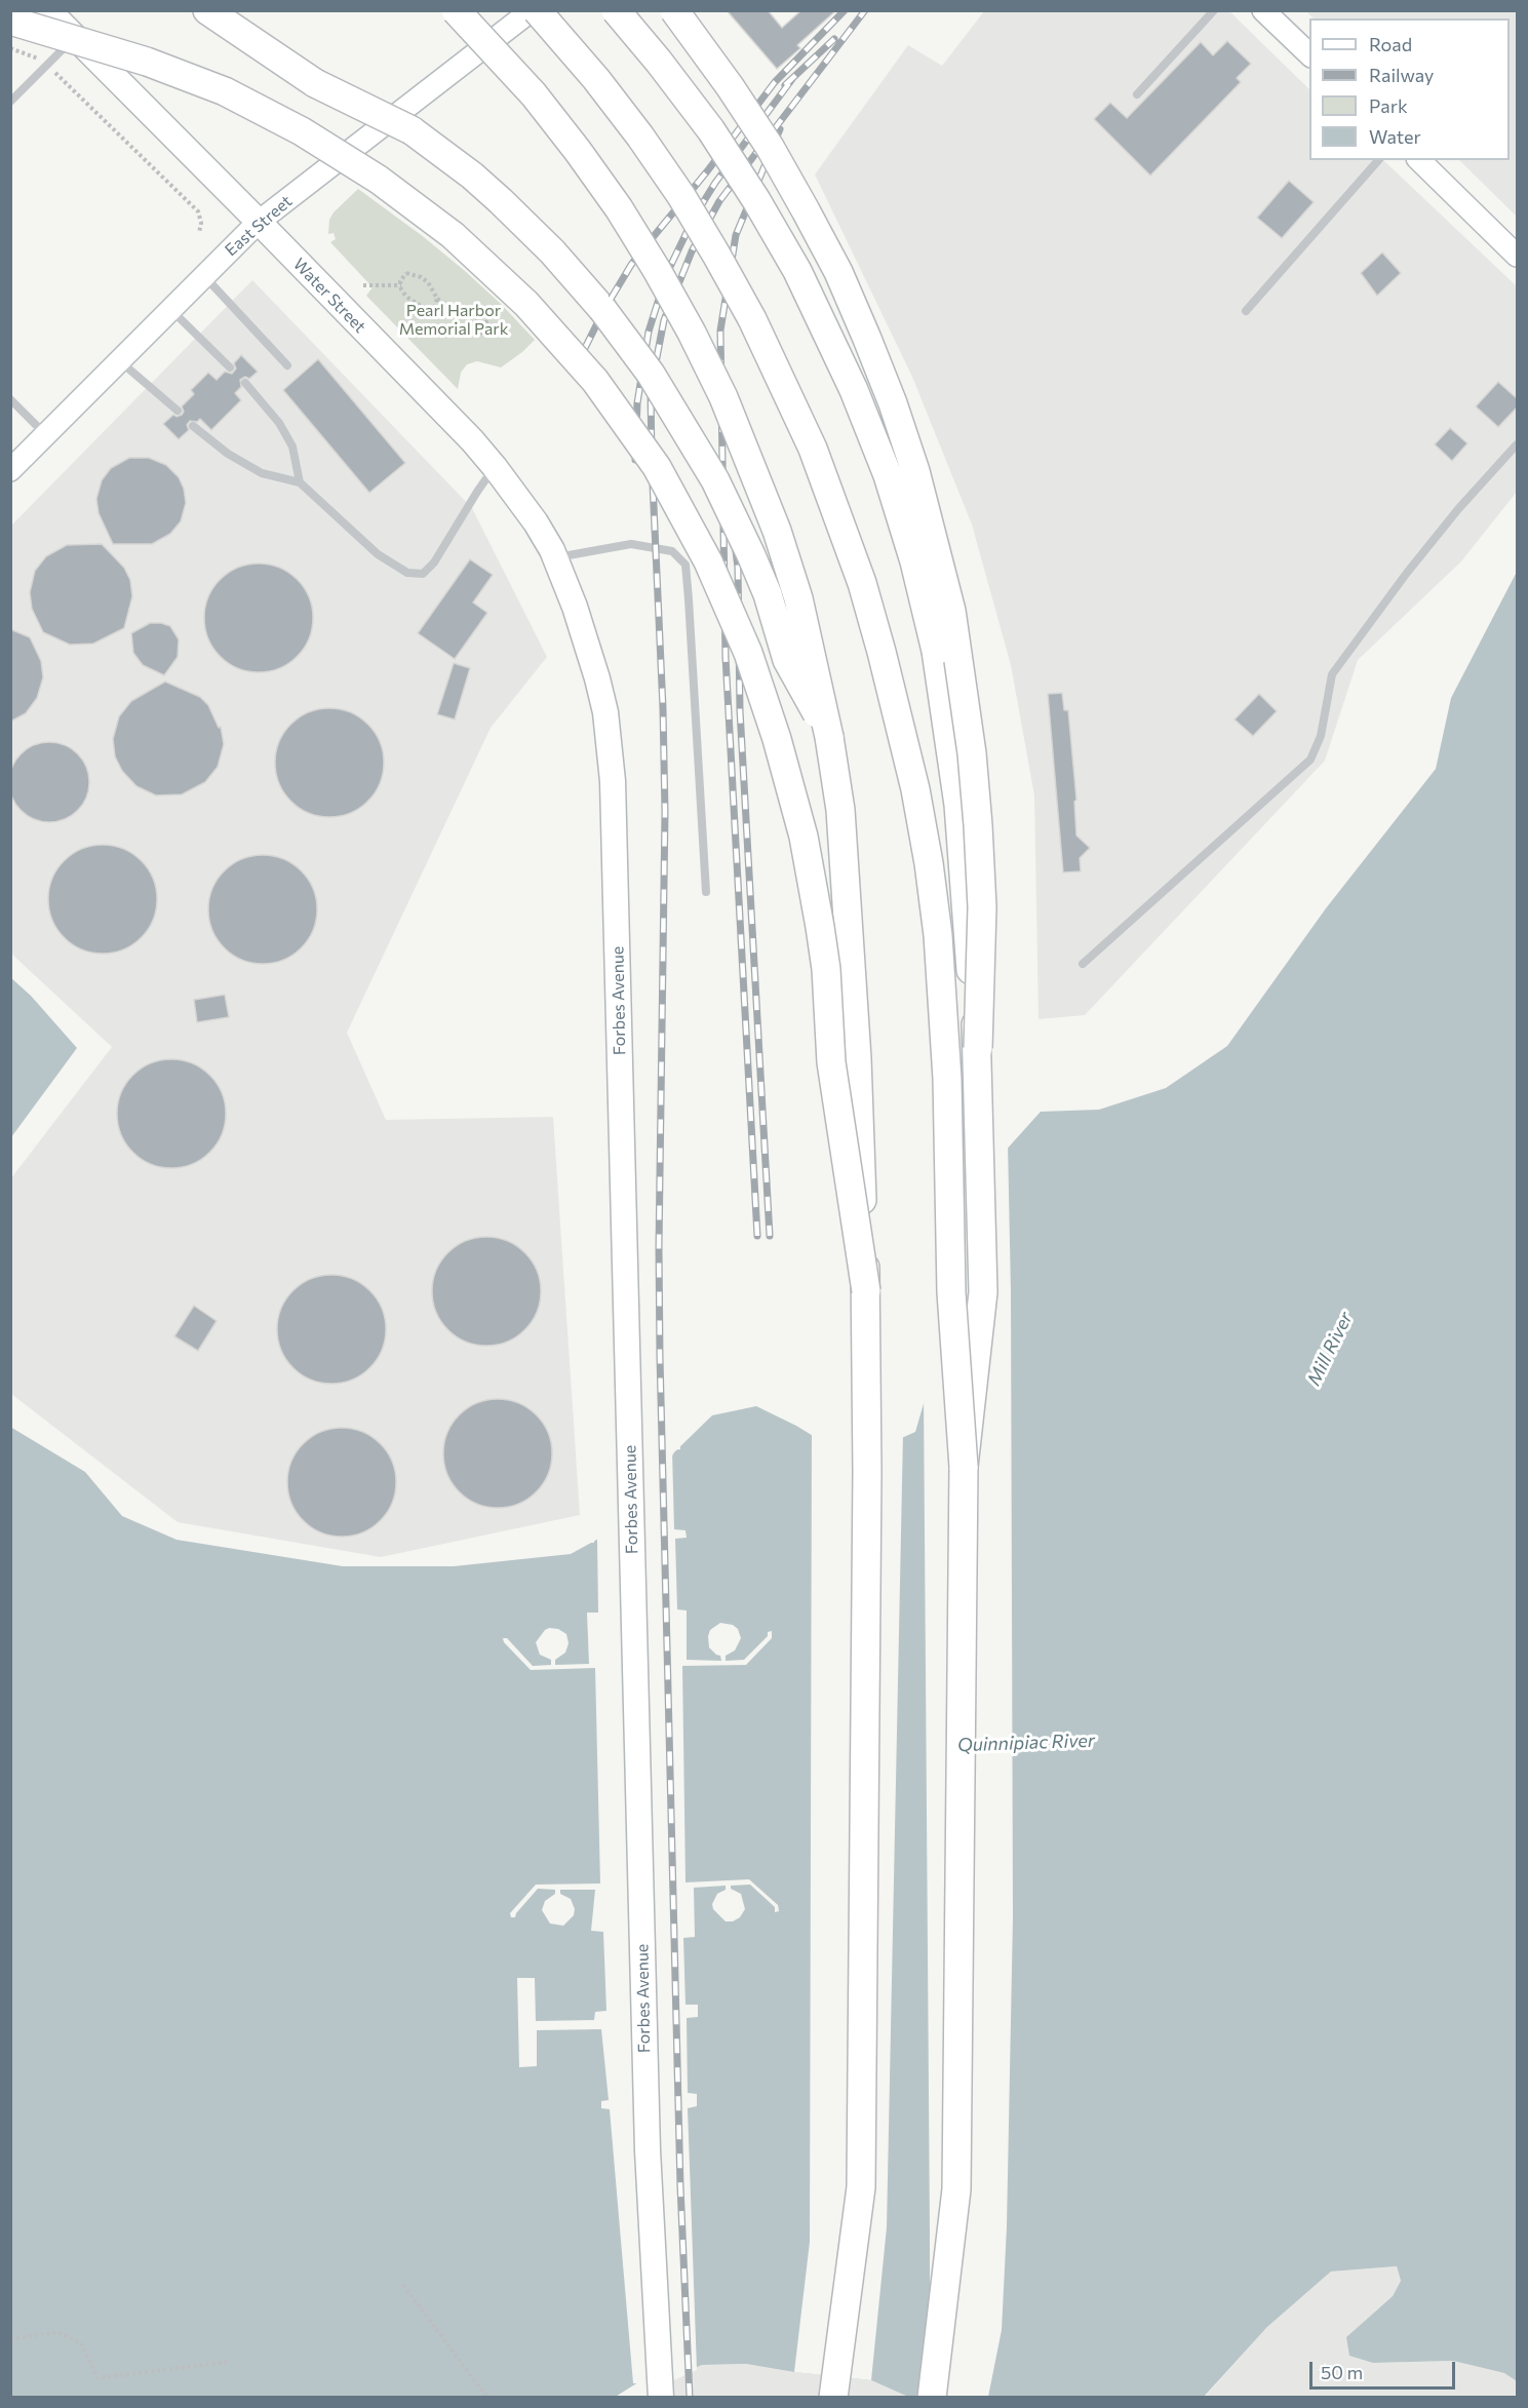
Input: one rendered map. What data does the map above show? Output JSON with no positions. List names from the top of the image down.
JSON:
{
  "streets": {
    "main road": ["East Street", "Water Street", "Forbes Avenue"]
  },
  "crossings": [
    ["East Street", "Water Street"],
    ["Water Street", "Forbes Avenue"]
  ],
  "water": ["Mill River", "Quinnipiac River"],
  "parks": ["Pearl Harbor Memorial Park"],
  "legend": [
    "Road",
    "Railway",
    "Park",
    "Water"
  ],
  "scale_bar": "50 m"
}
